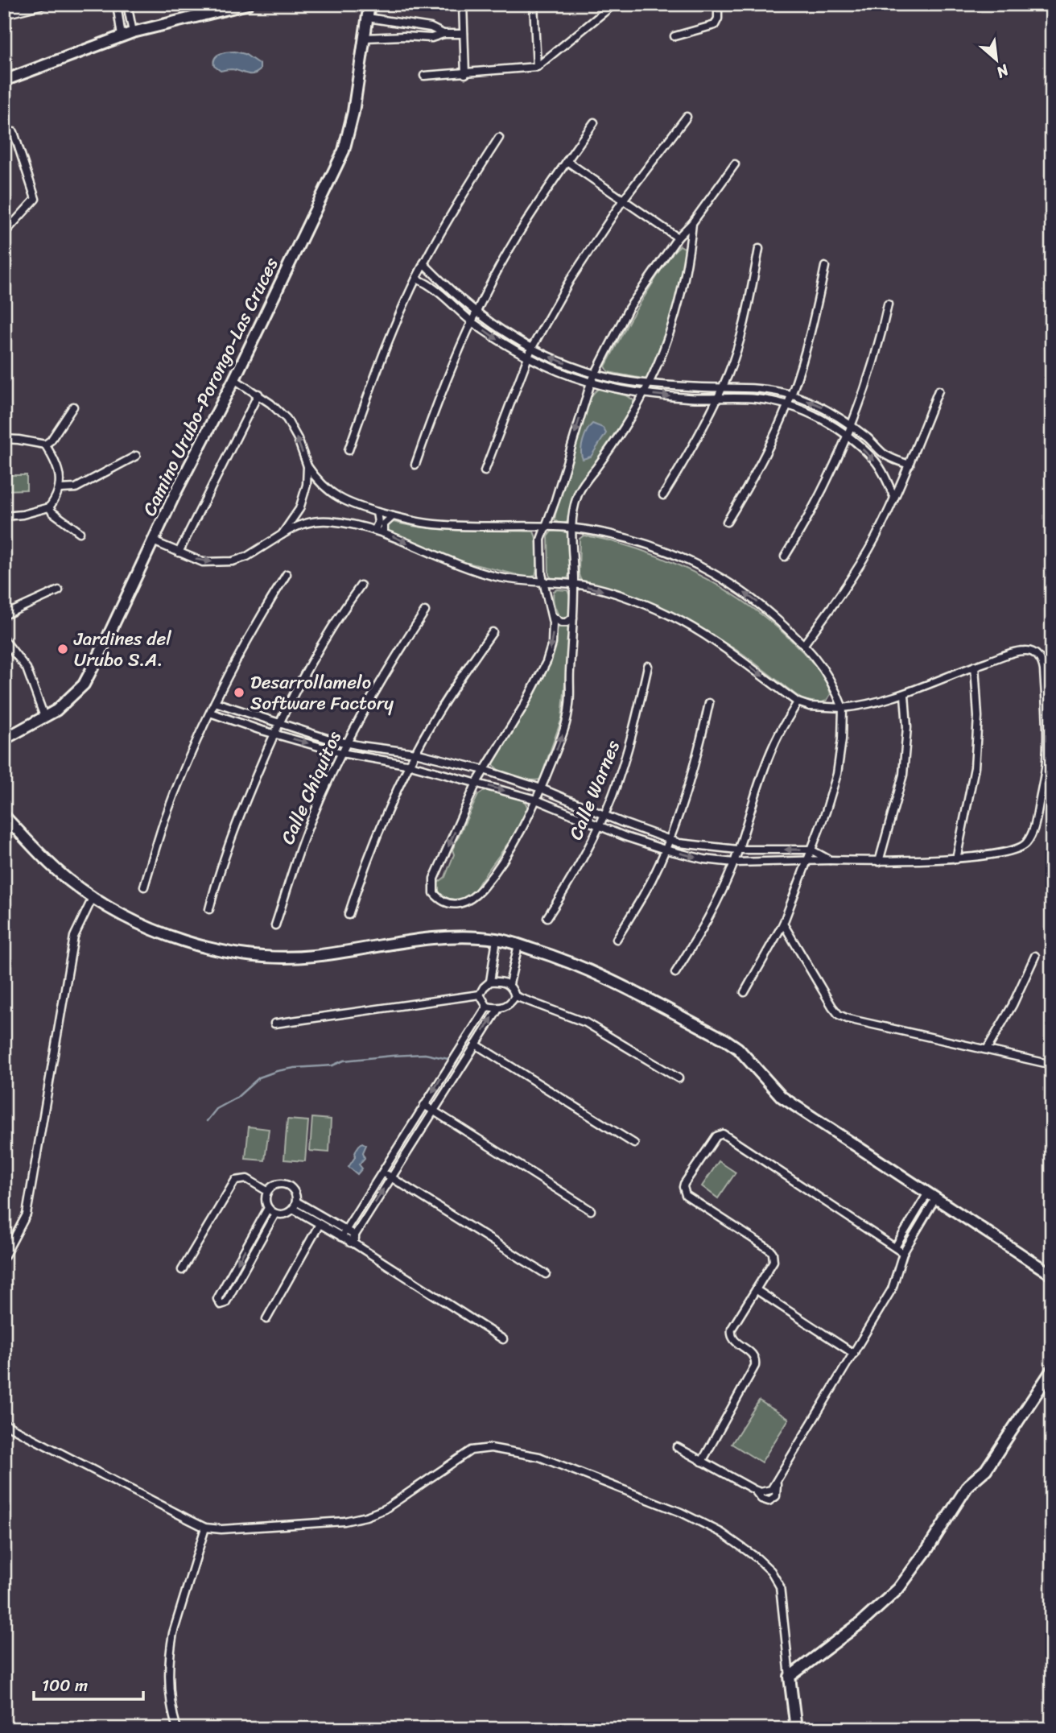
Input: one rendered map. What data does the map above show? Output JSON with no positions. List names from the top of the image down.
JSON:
{
  "streets": {
    "street": ["Camino Urubo-Porongo-Las Cruces", "Calle Chiquitos", "Calle Warnes"]
  },
  "places": ["Jardines del Urubo S.A.", "Desarrollamelo Software Factory"],
  "scale_bar": "100 m",
  "north": "bottom right"
}
